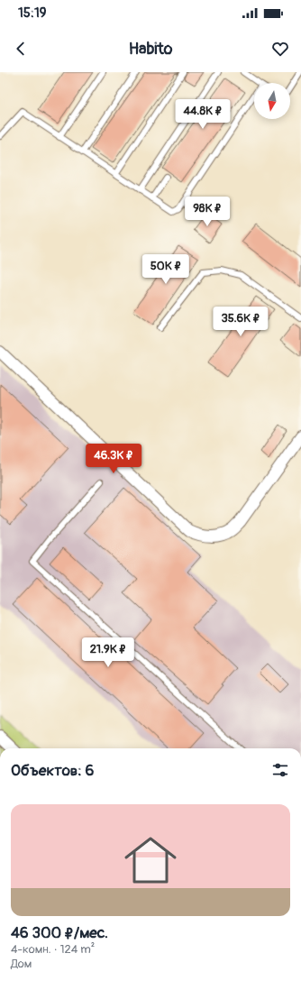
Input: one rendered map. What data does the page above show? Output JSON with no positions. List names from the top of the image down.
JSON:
{
  "north": "bottom",
  "page": {
    "status": "15:19",
    "header": "Habito",
    "price": [
      "44.8K ₽",
      "98K ₽",
      "50K ₽",
      "35.6K ₽",
      "46.3K ₽",
      "21.9K ₽"
    ],
    "heading": "Объектов: 6",
    "list": [
      {
        "name": "46 300 ₽/мес.",
        "note": "4-комн. · 124 m² · Дом"
      }
    ]
  }
}
